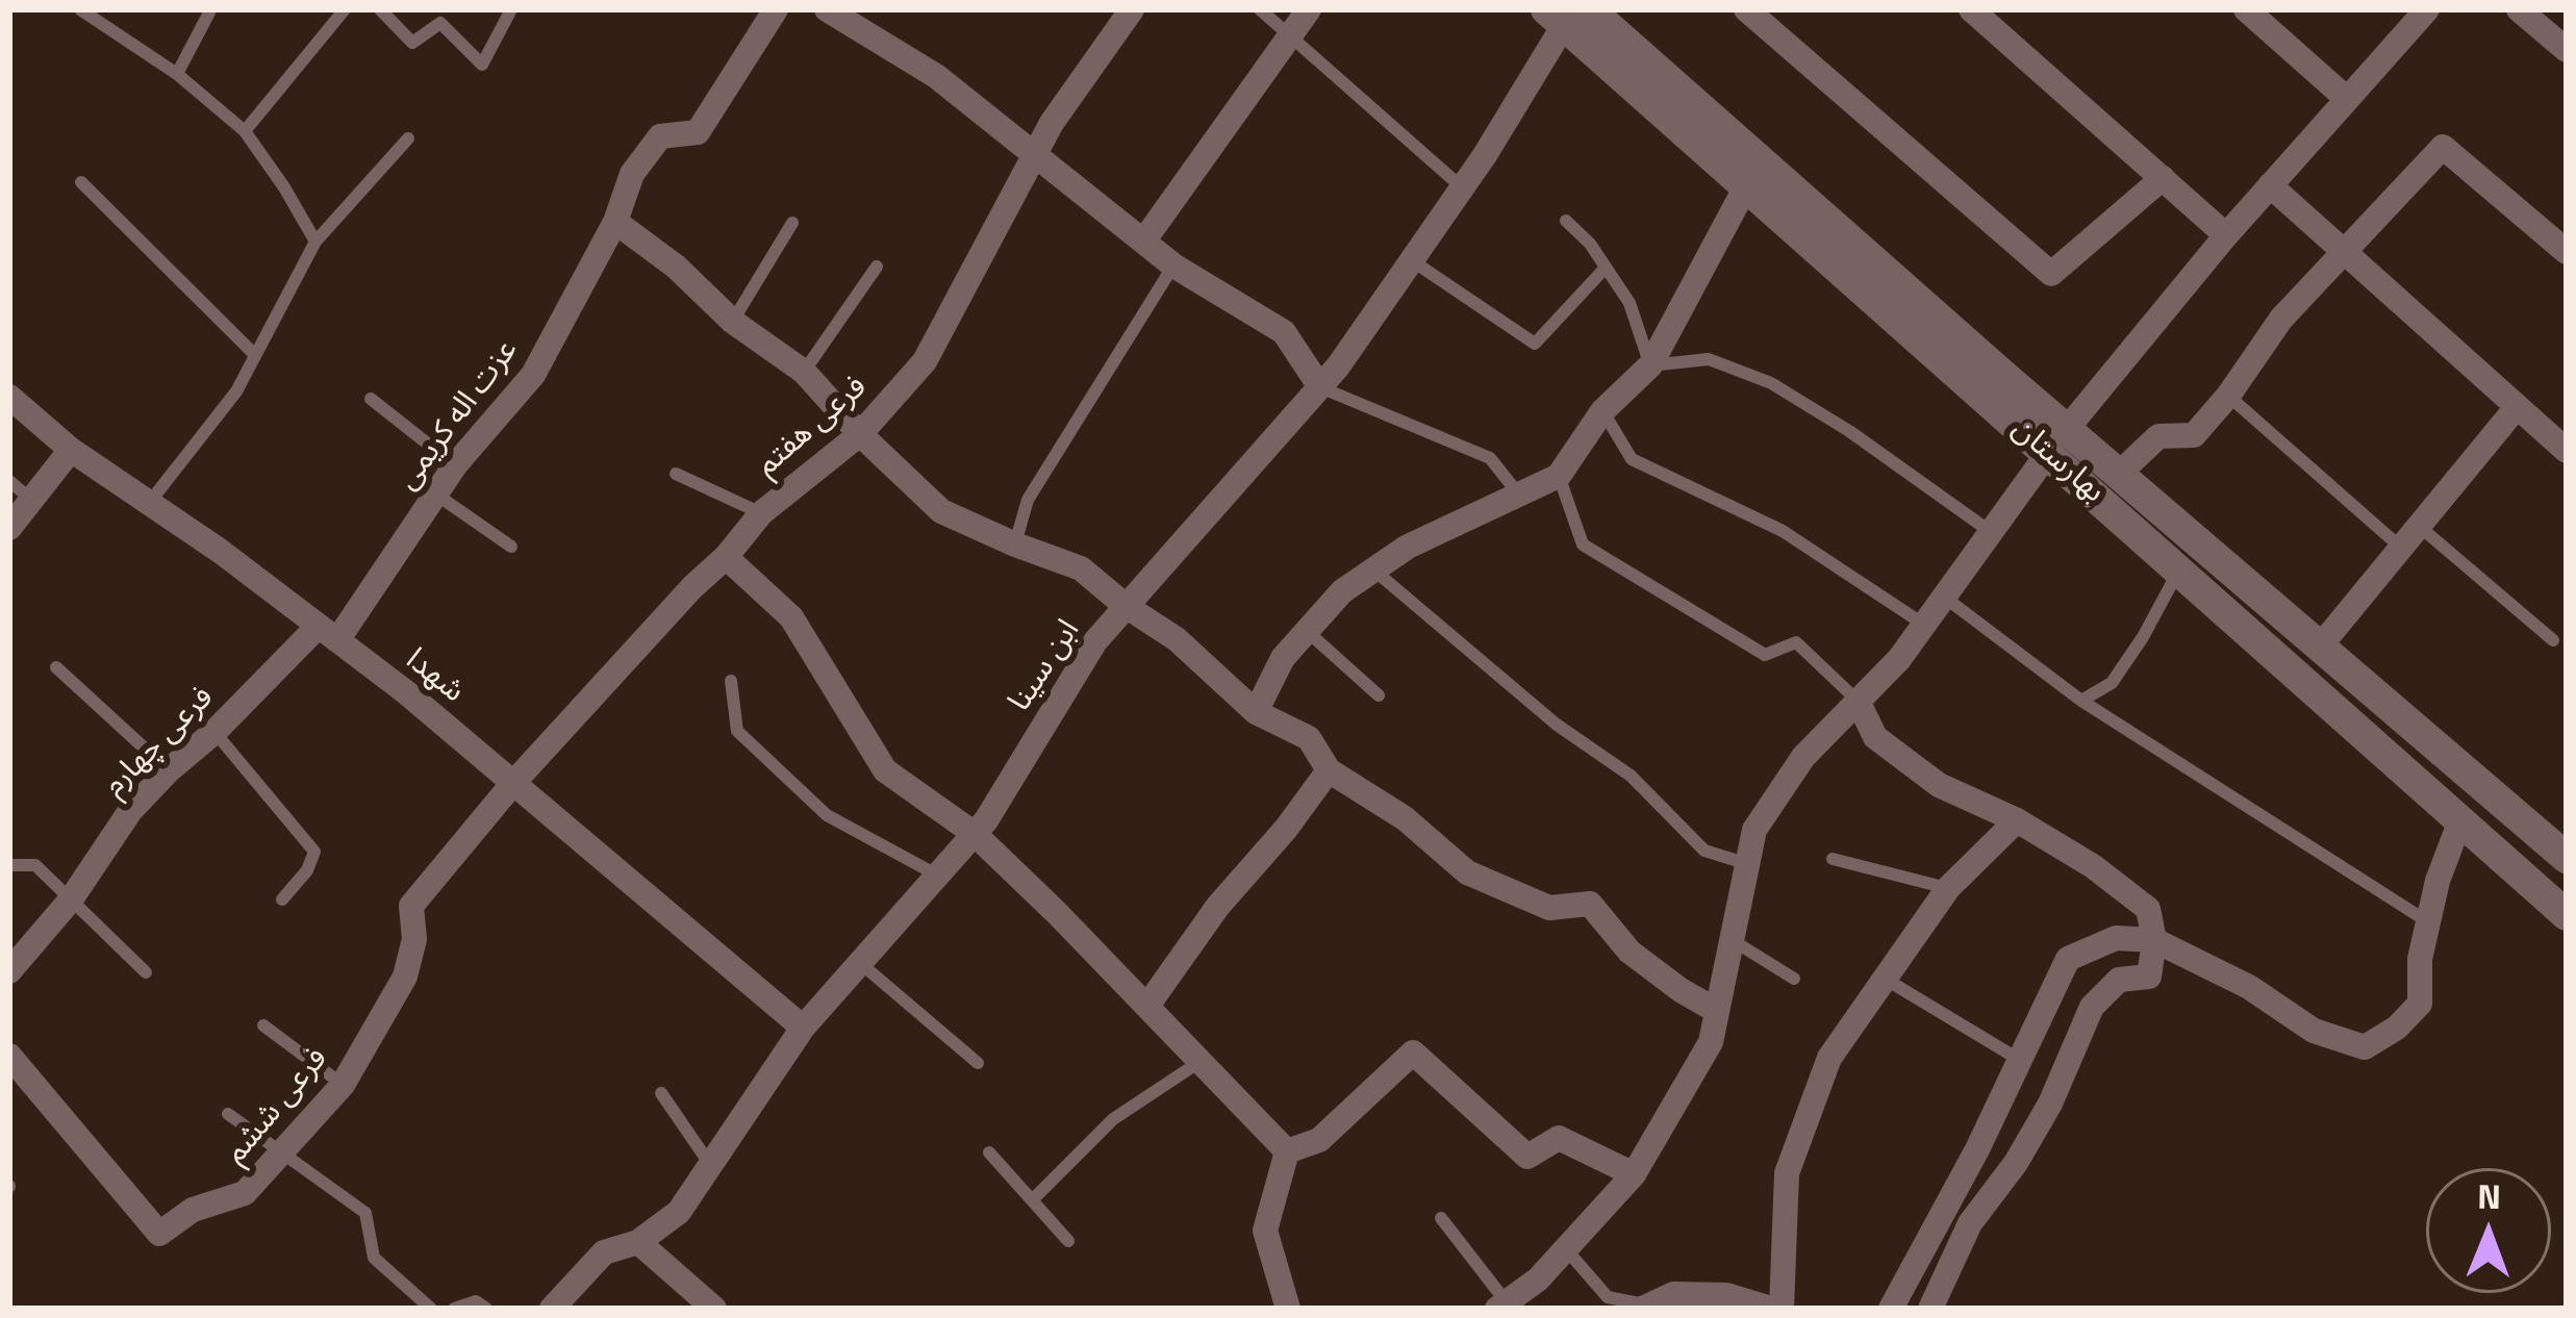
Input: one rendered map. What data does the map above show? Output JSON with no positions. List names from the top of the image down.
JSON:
{
  "streets": {
    "street": [
      "عزت اله کریمی",
      "فرعی هفتم",
      "بهارستان",
      "ابن سینا",
      "شهدا",
      "فرعی چهارم",
      "فرعی ششم"
    ]
  },
  "crossings": [
    ["عزت اله کریمی", "شهدا"],
    ["عزت اله کریمی", "فرعی چهارم"],
    ["فرعی هفتم", "شهدا"],
    ["فرعی هفتم", "فرعی ششم"],
    ["بهارستان", "ابن سینا"],
    ["ابن سینا", "شهدا"],
    ["شهدا", "فرعی چهارم"],
    ["شهدا", "فرعی ششم"]
  ],
  "north": "top"
}
